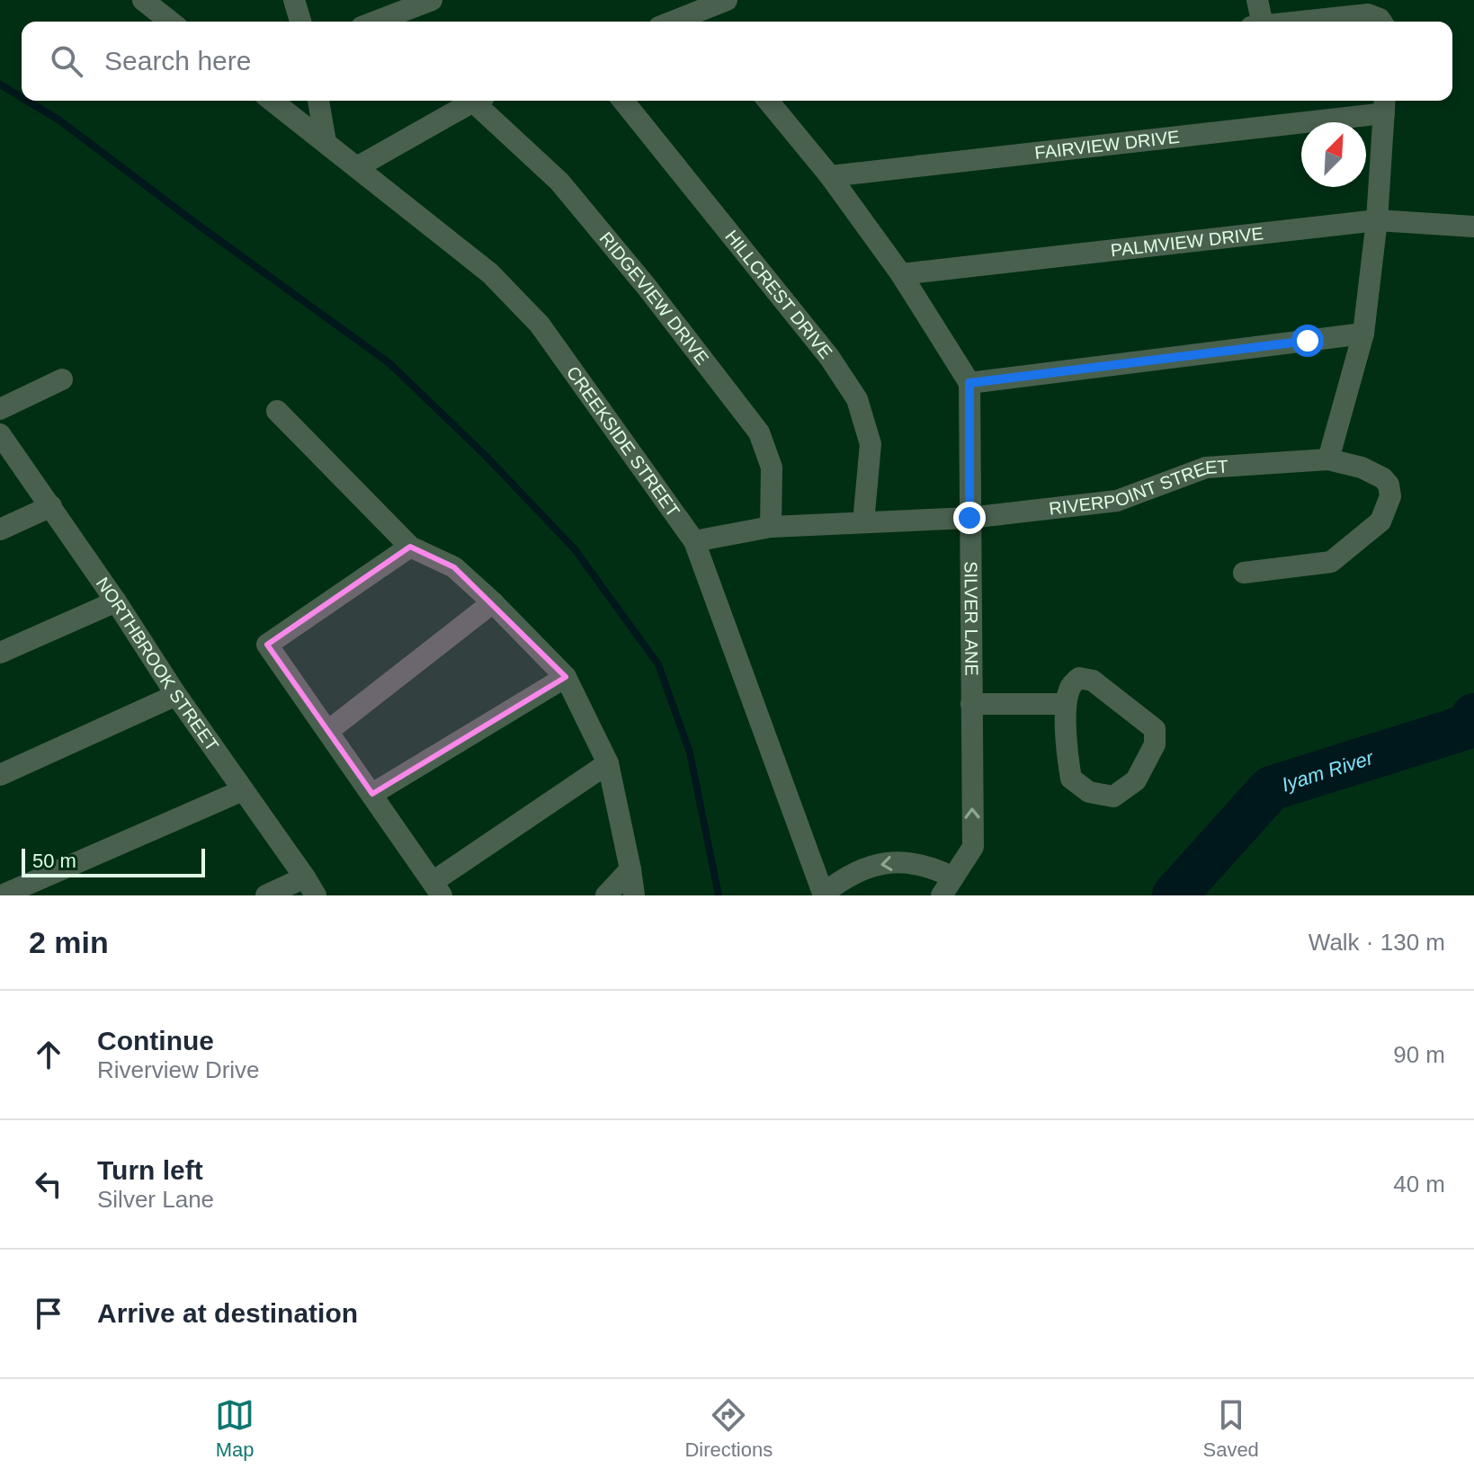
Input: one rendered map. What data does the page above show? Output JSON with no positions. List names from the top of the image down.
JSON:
{
  "streets": {
    "street": [
      "FAIRVIEW DRIVE",
      "PALMVIEW DRIVE",
      "HILLCREST DRIVE",
      "RIDGEVIEW DRIVE",
      "CREEKSIDE STREET",
      "RIVERPOINT STREET",
      "SILVER LANE",
      "NORTHBROOK STREET"
    ]
  },
  "crossings": [
    ["HILLCREST DRIVE", "RIVERPOINT STREET"],
    ["RIDGEVIEW DRIVE", "RIVERPOINT STREET"],
    ["CREEKSIDE STREET", "RIVERPOINT STREET"],
    ["RIVERPOINT STREET", "SILVER LANE"]
  ],
  "one_way": ["SILVER LANE"],
  "water": ["Iyam River"],
  "scale_bar": "50 m",
  "north": "top right",
  "page": {
    "search": "Search here",
    "scale": "50 m",
    "heading": ["2 min", "Walk · 130 m"],
    "list": [
      ["Continue", "Riverview Drive", "90 m"],
      ["Turn left", "Silver Lane", "40 m"],
      "Arrive at destination"
    ],
    "nav": ["Map", "Directions", "Saved"]
  }
}
